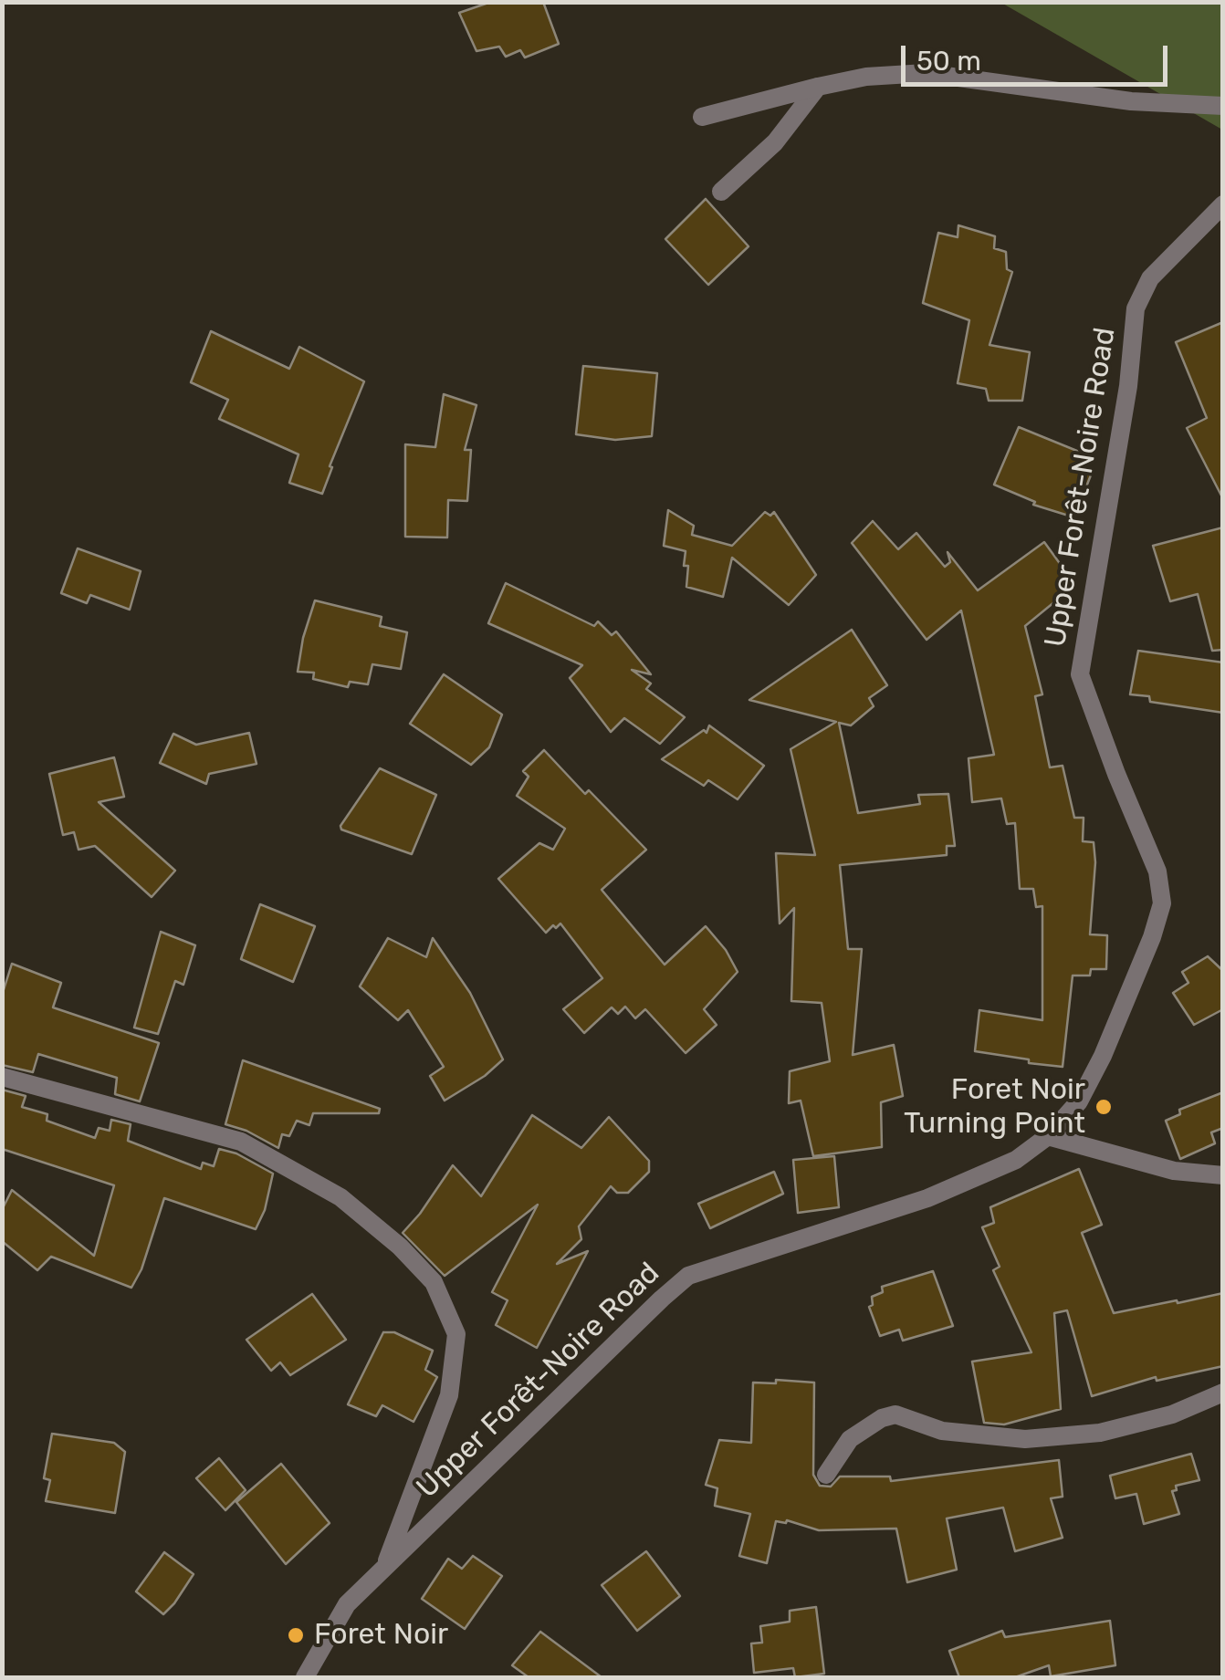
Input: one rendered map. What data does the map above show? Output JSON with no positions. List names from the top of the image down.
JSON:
{
  "streets": {
    "street": ["Upper Forêt-Noire Road"]
  },
  "places": ["Foret Noir Turning Point", "Foret Noir"],
  "scale_bar": "50 m"
}
